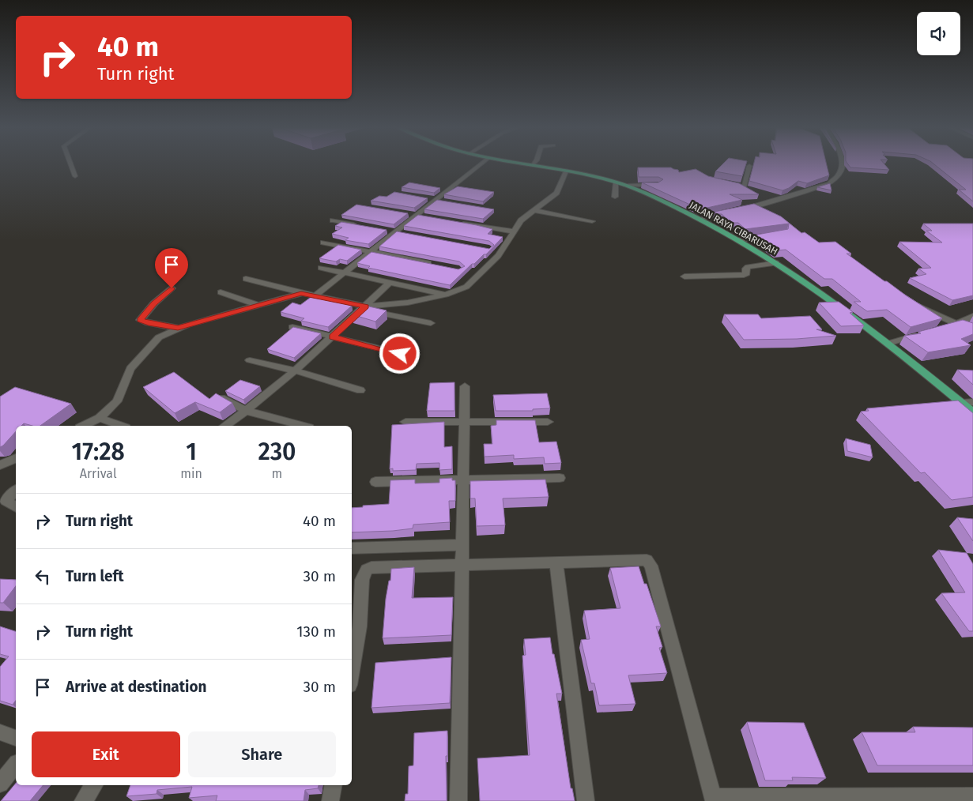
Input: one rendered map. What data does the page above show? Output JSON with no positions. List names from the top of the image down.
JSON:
{
  "streets": {
    "main road": ["JALAN RAYA CIBARUSAH"]
  },
  "page": {
    "turn": ["40 m", "Turn right"],
    "eta": [
      "17:28",
      "Arrival",
      "1",
      "min",
      "230",
      "m"
    ],
    "list": [
      {
        "name": "Turn right",
        "value": "40 m"
      },
      {
        "name": "Turn left",
        "value": "30 m"
      },
      {
        "name": "Turn right",
        "value": "130 m"
      },
      {
        "name": "Arrive at destination",
        "value": "30 m"
      }
    ],
    "buttons": ["Exit", "Share"]
  }
}
